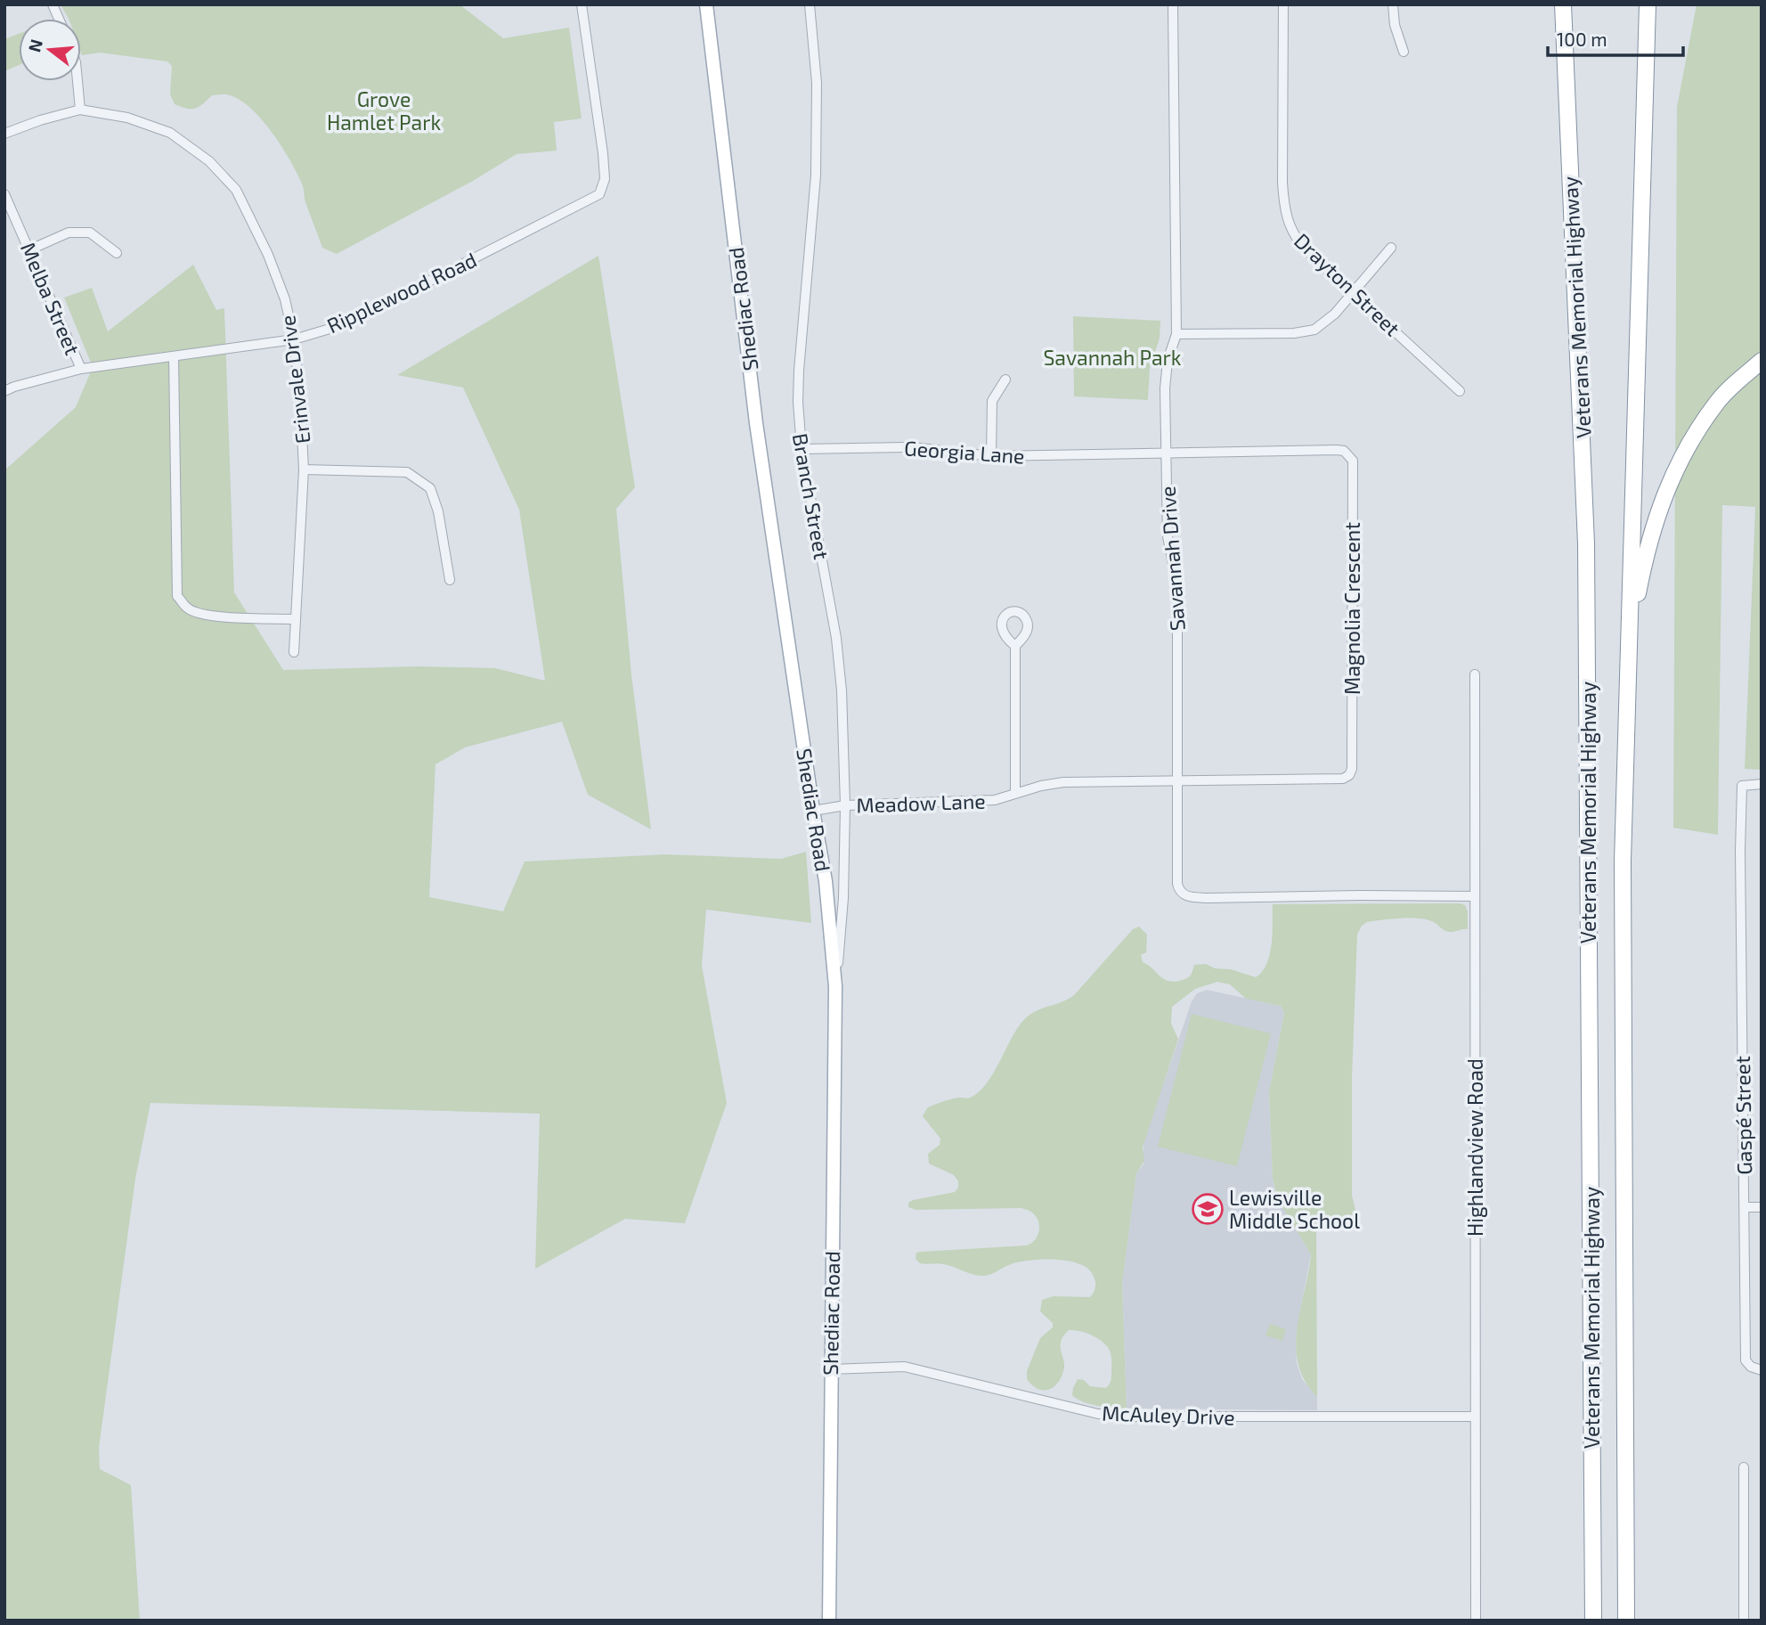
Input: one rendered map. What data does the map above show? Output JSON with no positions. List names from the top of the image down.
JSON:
{
  "streets": {
    "highway": ["Veterans Memorial Highway"],
    "main road": ["Shediac Road"],
    "street": [
      "Drayton Street",
      "Ripplewood Road",
      "Melba Street",
      "Erinvale Drive",
      "Georgia Lane",
      "Branch Street",
      "Savannah Drive",
      "Magnolia Crescent",
      "Meadow Lane",
      "Gaspé Street",
      "Highlandview Road",
      "McAuley Drive"
    ]
  },
  "crossings": [
    ["Ripplewood Road", "Melba Street"],
    ["Ripplewood Road", "Erinvale Drive"],
    ["Shediac Road", "Branch Street"],
    ["Shediac Road", "Meadow Lane"],
    ["Shediac Road", "McAuley Drive"],
    ["Georgia Lane", "Branch Street"],
    ["Georgia Lane", "Savannah Drive"],
    ["Georgia Lane", "Magnolia Crescent"],
    ["Branch Street", "Meadow Lane"],
    ["Savannah Drive", "Magnolia Crescent"],
    ["Savannah Drive", "Meadow Lane"],
    ["Savannah Drive", "Highlandview Road"],
    ["Magnolia Crescent", "Meadow Lane"],
    ["Highlandview Road", "McAuley Drive"]
  ],
  "parks": ["Grove Hamlet Park", "Savannah Park"],
  "places": {
    "school or university": ["Lewisville Middle School"]
  },
  "scale_bar": "100 m",
  "north": "left"
}
